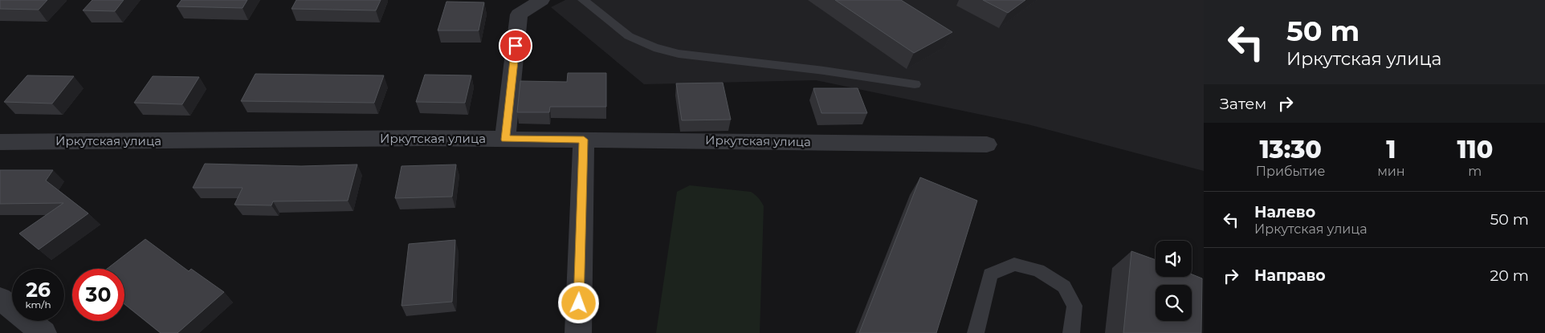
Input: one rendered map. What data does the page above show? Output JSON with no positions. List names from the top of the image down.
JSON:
{
  "streets": {
    "street": ["Иркутская улица"]
  },
  "page": {
    "turn": ["50 m", "Иркутская улица"],
    "then": "Затем",
    "eta": [
      "13:30",
      "Прибытие",
      "1",
      "мин",
      "110",
      "m"
    ],
    "list": [
      {
        "name": "Налево",
        "note": "Иркутская улица",
        "value": "50 m"
      },
      {
        "name": "Направо",
        "value": "20 m"
      }
    ],
    "speed": "26 km/h",
    "limit": "30"
  }
}
